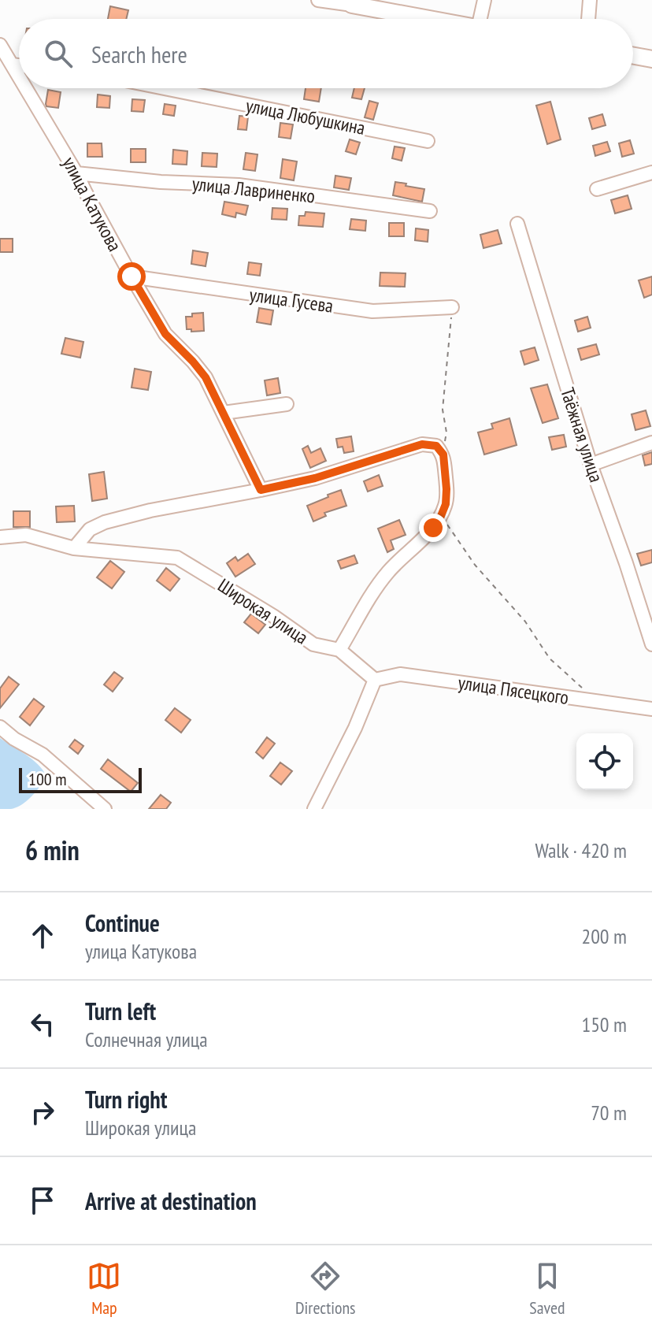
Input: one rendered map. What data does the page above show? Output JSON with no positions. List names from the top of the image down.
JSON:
{
  "streets": {
    "street": [
      "улица Любушкина",
      "улица Лавриненко",
      "улица Катукова",
      "улица Гусева",
      "Таёжная улица",
      "Широкая улица",
      "улица Пясецкого"
    ]
  },
  "crossings": [
    ["улица Лавриненко", "улица Катукова"],
    ["улица Катукова", "улица Гусева"]
  ],
  "scale_bar": "100 m",
  "page": {
    "search": "Search here",
    "scale": "100 m",
    "heading": ["6 min", "Walk · 420 m"],
    "list": [
      ["Continue", "улица Катукова", "200 m"],
      ["Turn left", "Солнечная улица", "150 m"],
      ["Turn right", "Широкая улица", "70 m"],
      "Arrive at destination"
    ],
    "nav": ["Map", "Directions", "Saved"]
  }
}
